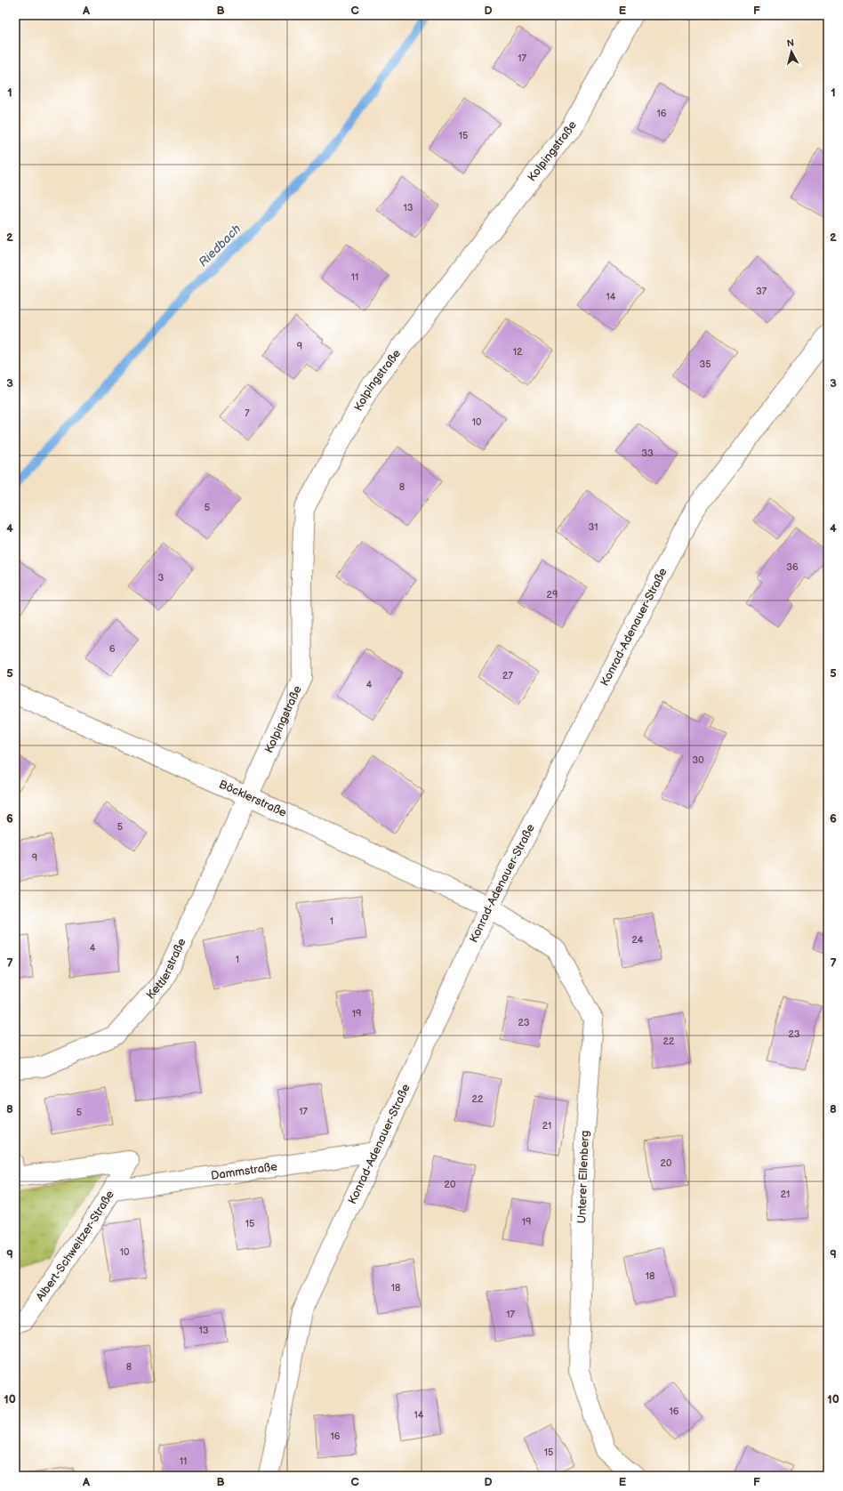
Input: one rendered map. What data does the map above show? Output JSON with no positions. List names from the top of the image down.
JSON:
{
  "streets": {
    "street": [
      "Kolpingstraße",
      "Konrad-Adenauer-Straße",
      "Böcklerstraße",
      "Kettlerstraße",
      "Dammstraße",
      "Unterer Ellenberg",
      "Albert-Schweitzer-Straße"
    ]
  },
  "crossings": [
    ["Kolpingstraße", "Böcklerstraße"],
    ["Kolpingstraße", "Kettlerstraße"],
    ["Konrad-Adenauer-Straße", "Böcklerstraße"],
    ["Konrad-Adenauer-Straße", "Dammstraße"],
    ["Konrad-Adenauer-Straße", "Unterer Ellenberg"],
    ["Böcklerstraße", "Kettlerstraße"],
    ["Böcklerstraße", "Unterer Ellenberg"],
    ["Dammstraße", "Albert-Schweitzer-Straße"]
  ],
  "water": ["Riedbach"],
  "house_numbers": [
    "17",
    "16",
    "15",
    "13",
    "11",
    "37",
    "14",
    "9",
    "12",
    "35",
    "7",
    "10",
    "33",
    "8",
    "5",
    "31",
    "36",
    "3",
    "29",
    "6",
    "27",
    "4",
    "30",
    "5",
    "9",
    "1",
    "24",
    "4",
    "1",
    "19",
    "23",
    "23",
    "22",
    "22",
    "17",
    "5",
    "21",
    "20",
    "20",
    "21",
    "19",
    "15",
    "10",
    "18",
    "18",
    "17",
    "13",
    "8",
    "16",
    "14",
    "16",
    "15",
    "11"
  ],
  "north": "top",
  "grid": {
    "columns": [
      "A",
      "B",
      "C",
      "D",
      "E",
      "F"
    ],
    "rows": [
      "1",
      "2",
      "3",
      "4",
      "5",
      "6",
      "7",
      "8",
      "9",
      "10"
    ]
  }
}
